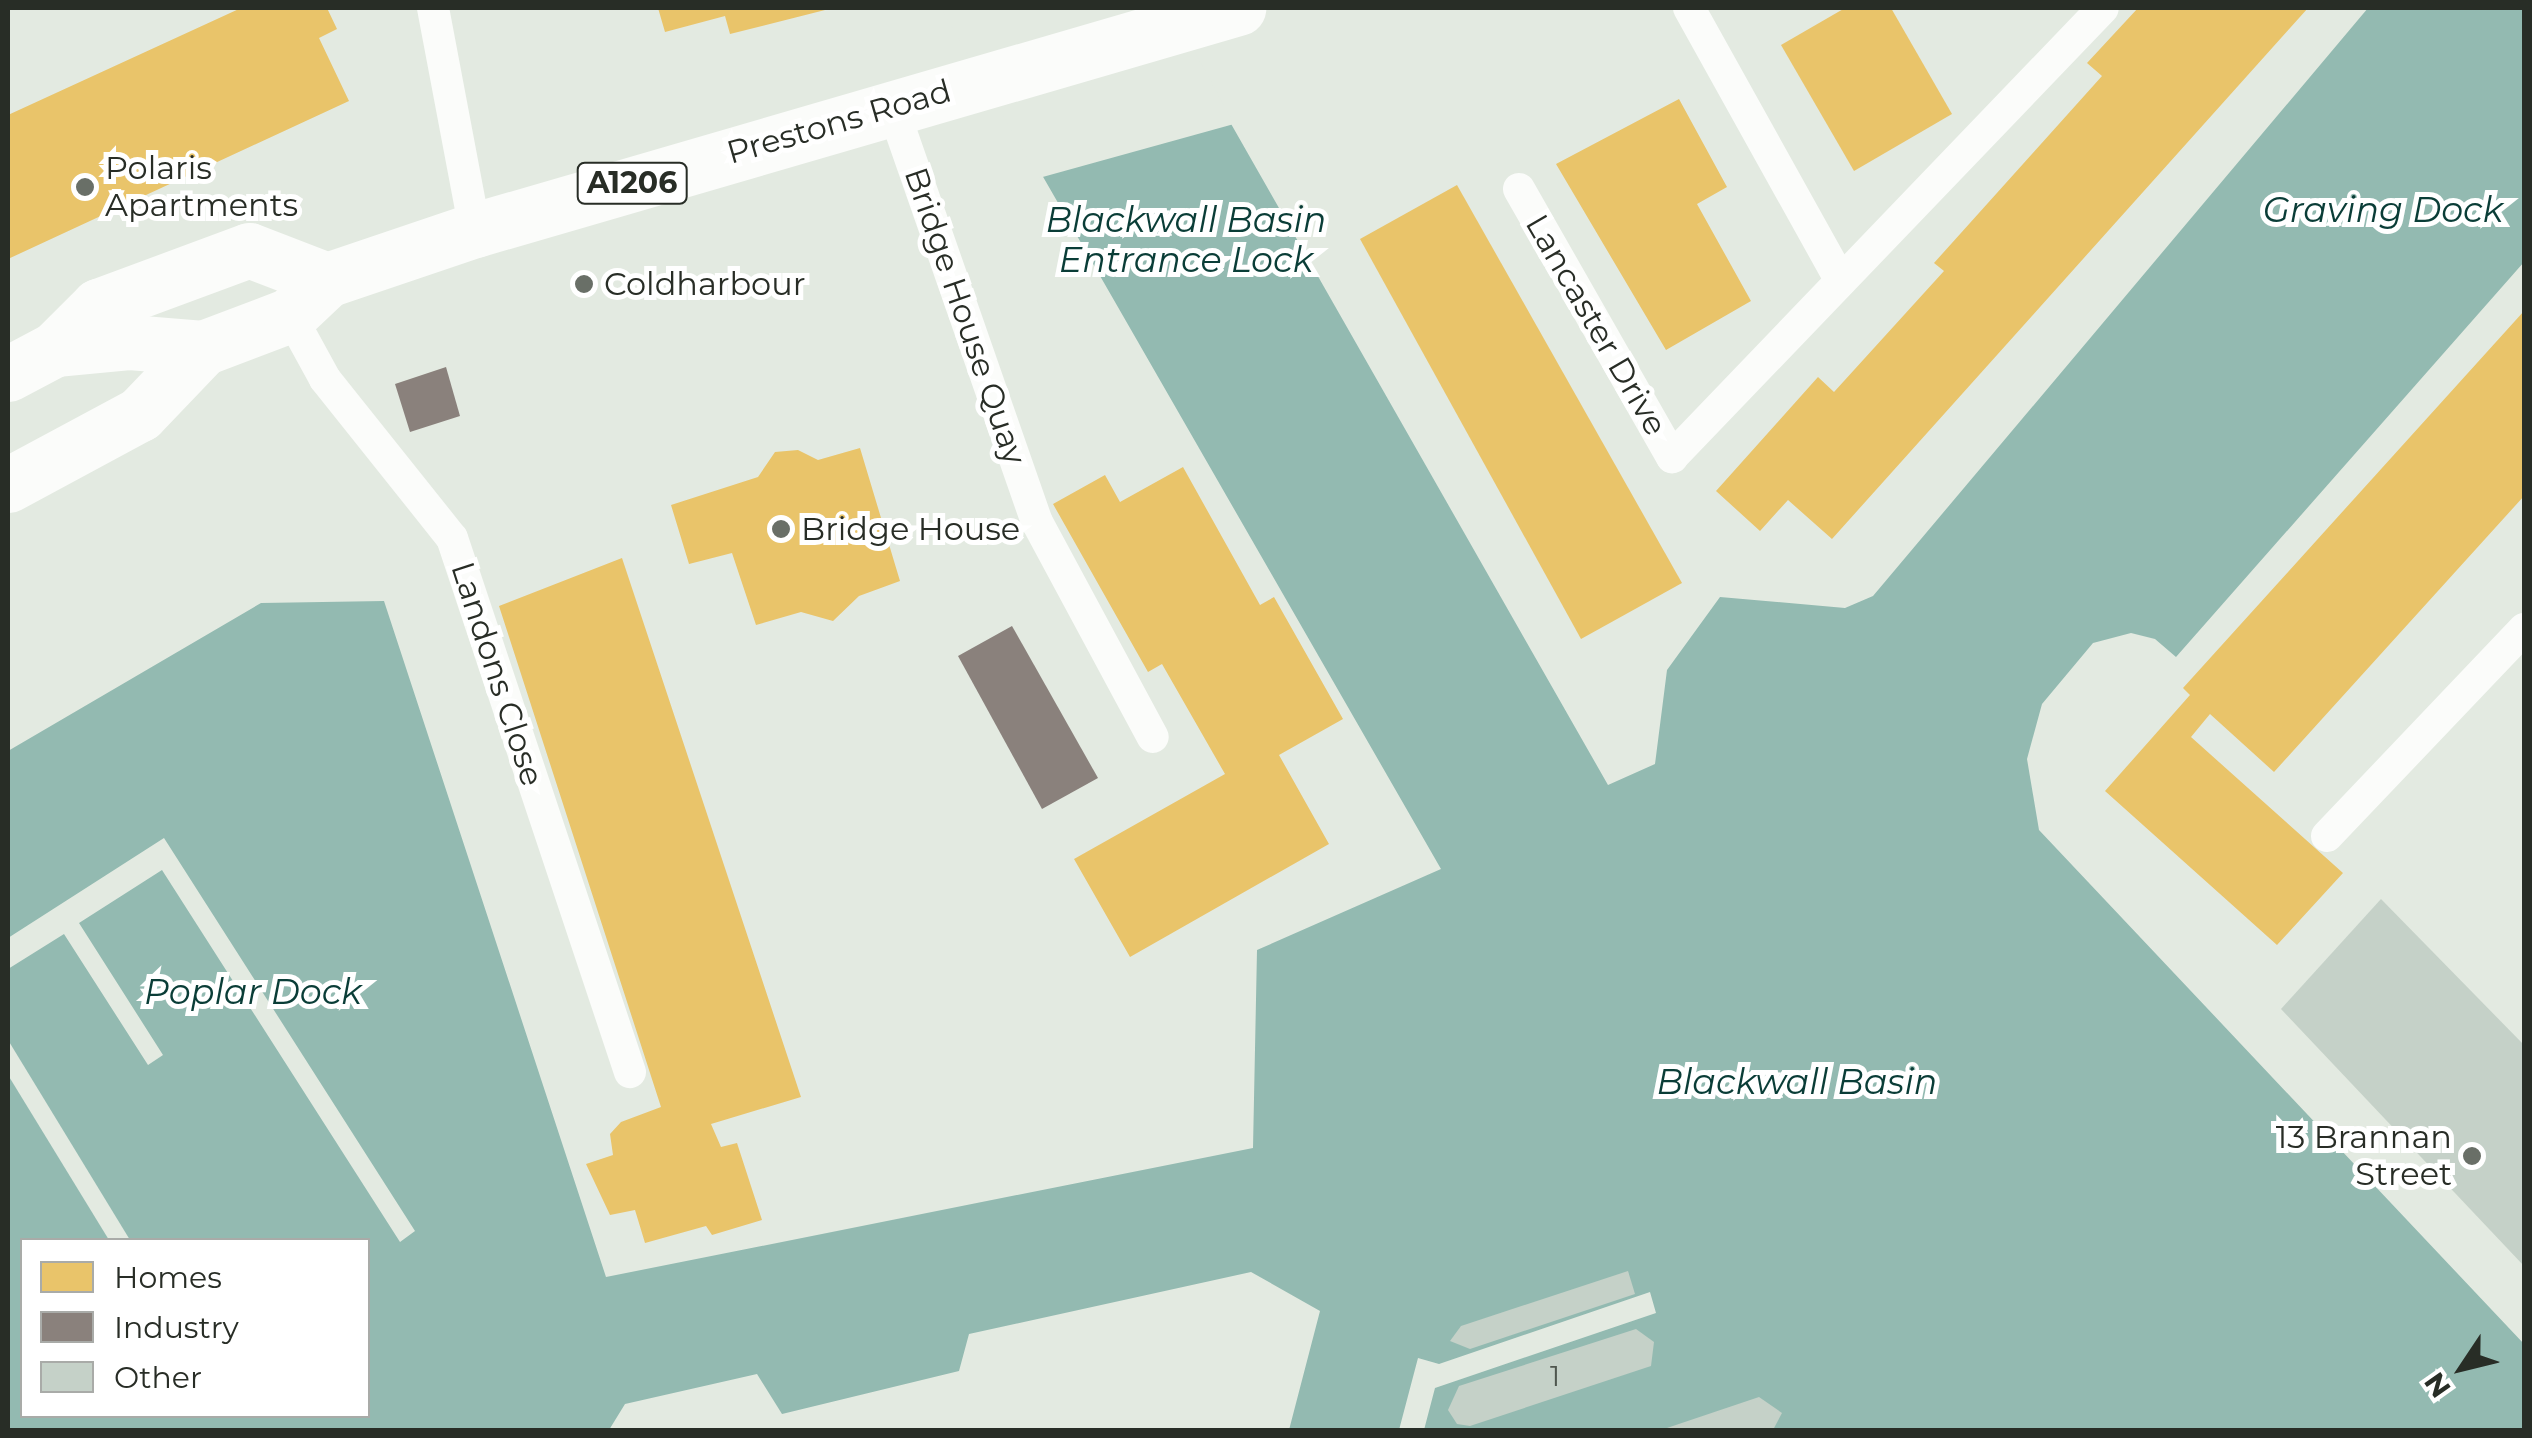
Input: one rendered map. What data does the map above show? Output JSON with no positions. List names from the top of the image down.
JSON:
{
  "streets": {
    "main road": ["Prestons Road", "A1206"],
    "lane": ["Bridge House Quay", "Lancaster Drive", "Landons Close"]
  },
  "crossings": [
    ["Prestons Road", "Bridge House Quay"],
    ["Prestons Road", "Landons Close"]
  ],
  "water": [
    "Graving Dock",
    "Blackwall Basin Entrance Lock",
    "Poplar Dock",
    "Blackwall Basin"
  ],
  "places": [
    "Polaris Apartments",
    "Coldharbour",
    "Bridge House",
    "13 Brannan Street"
  ],
  "house_numbers": ["1"],
  "legend": ["Homes", "Industry", "Other"],
  "north": "bottom left"
}
